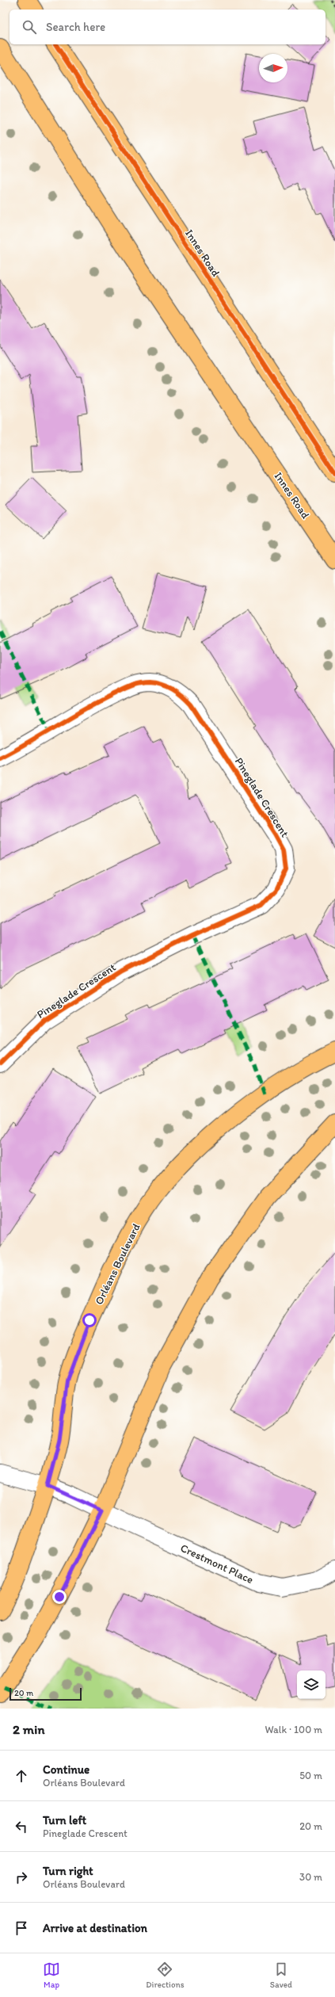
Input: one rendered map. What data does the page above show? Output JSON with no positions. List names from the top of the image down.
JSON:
{
  "streets": {
    "main road": ["Innes Road", "Orléans Boulevard"],
    "street": ["Pineglade Crescent", "Crestmont Place"]
  },
  "scale_bar": "20 m",
  "north": "right",
  "page": {
    "search": "Search here",
    "scale": "20 m",
    "heading": ["2 min", "Walk · 100 m"],
    "list": [
      ["Continue", "Orléans Boulevard", "50 m"],
      ["Turn left", "Pineglade Crescent", "20 m"],
      ["Turn right", "Orléans Boulevard", "30 m"],
      "Arrive at destination"
    ],
    "nav": ["Map", "Directions", "Saved"]
  }
}
